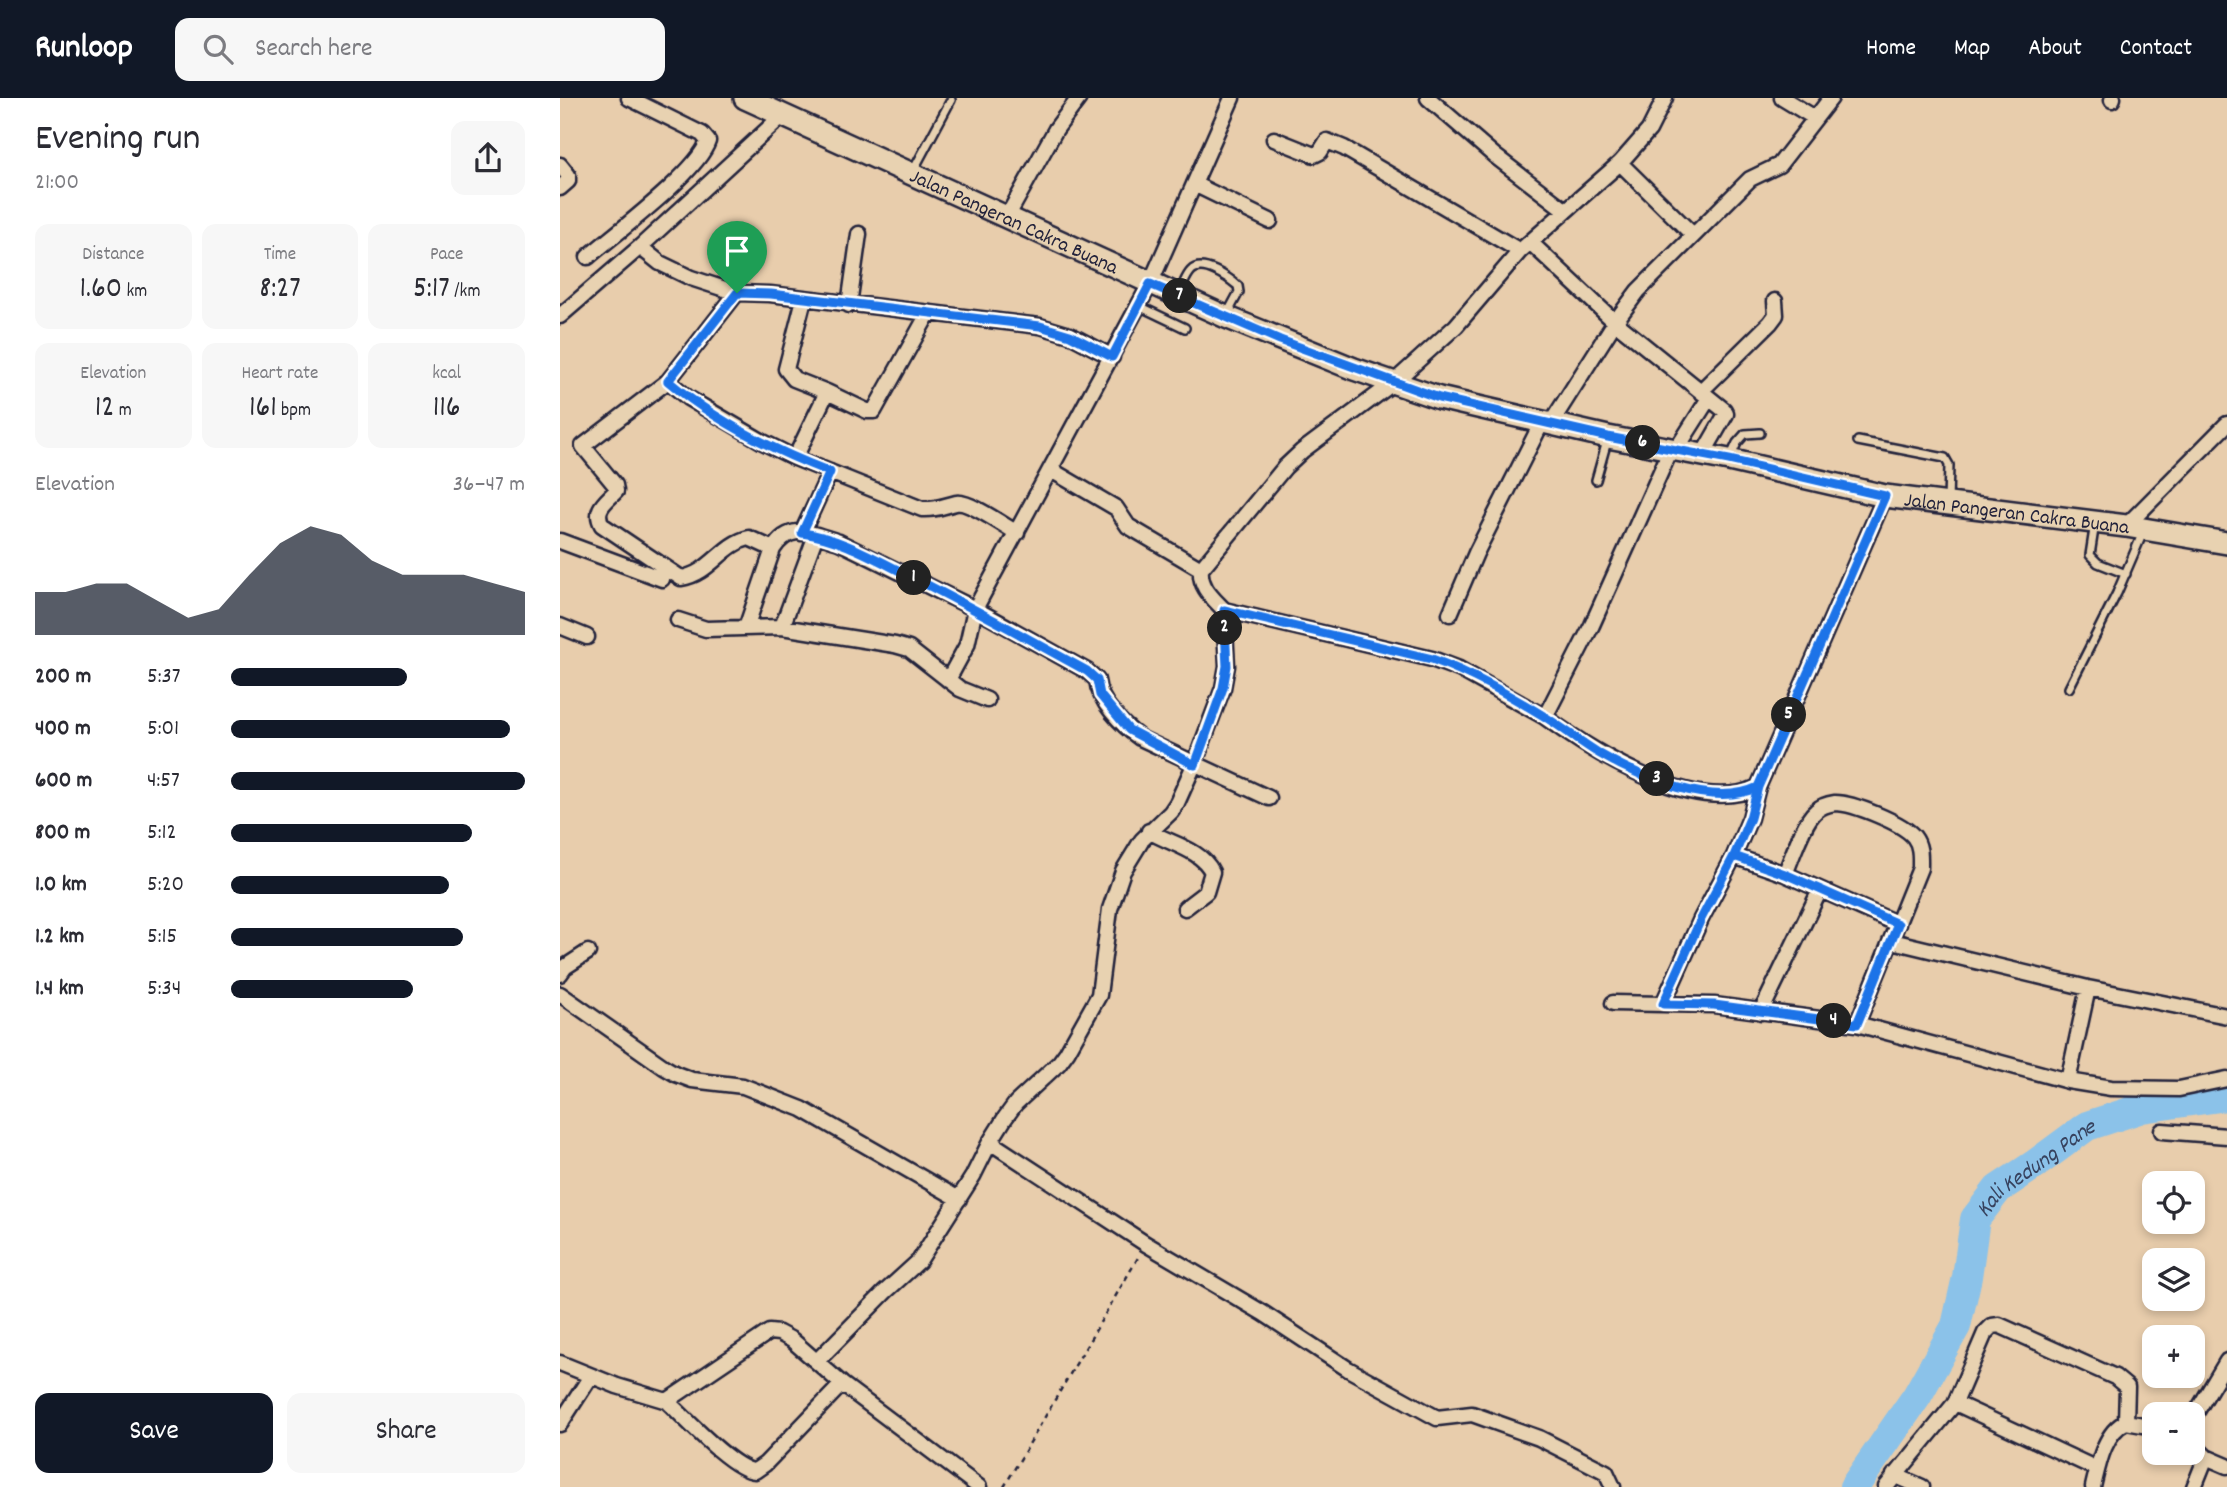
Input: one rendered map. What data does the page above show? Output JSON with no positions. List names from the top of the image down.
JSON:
{
  "streets": {
    "main road": ["Jalan Pangeran Cakra Buana"]
  },
  "water": ["Kali Kedung Pane"],
  "page": {
    "header": "Runloop",
    "search": "Search here",
    "nav": [
      "Home",
      "Map",
      "About",
      "Contact"
    ],
    "heading": ["Evening run", "21:00"],
    "stats": [
      ["Distance", "1.60 km"],
      ["Time", "8:27"],
      ["Pace", "5:17 /km"],
      ["Elevation", "12 m"],
      ["Heart rate", "161 bpm"],
      ["kcal", "116"]
    ],
    "pins": [
      "7",
      "6",
      "1",
      "2",
      "5",
      "3",
      "4"
    ],
    "chart": ["Elevation", "36–47 m"],
    "list": [
      {
        "name": "200 m",
        "note": "5:37"
      },
      {
        "name": "400 m",
        "note": "5:01"
      },
      {
        "name": "600 m",
        "note": "4:57"
      },
      {
        "name": "800 m",
        "note": "5:12"
      },
      {
        "name": "1.0 km",
        "note": "5:20"
      },
      {
        "name": "1.2 km",
        "note": "5:15"
      },
      {
        "name": "1.4 km",
        "note": "5:34"
      }
    ],
    "map_buttons": ["+", "−"],
    "buttons": ["Save", "Share"]
  }
}
